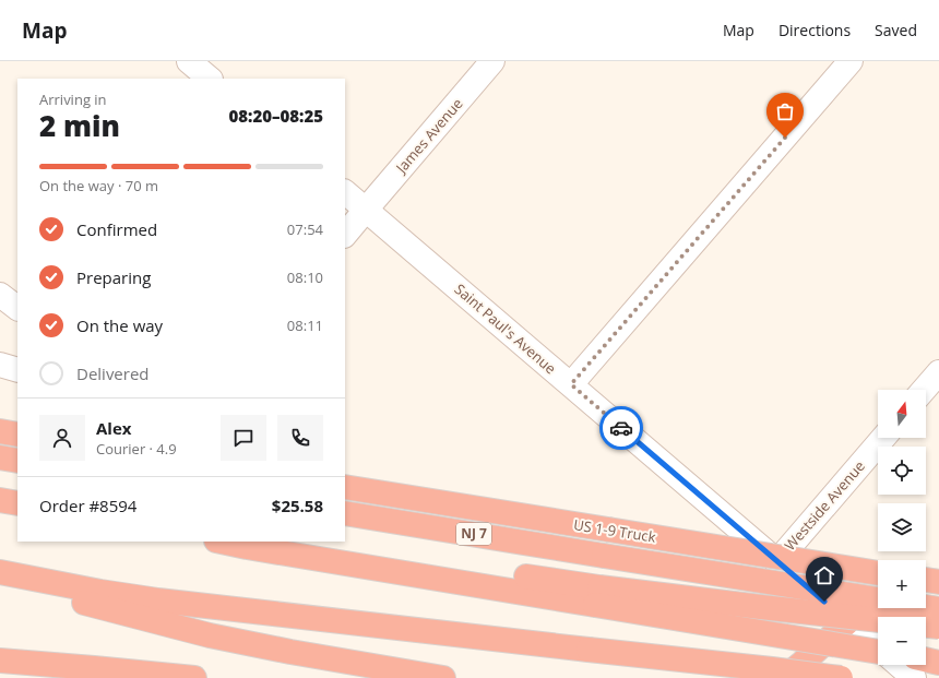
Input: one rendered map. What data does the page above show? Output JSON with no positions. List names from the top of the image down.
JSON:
{
  "streets": {
    "highway": ["US 1-9 Truck", "NJ 7"],
    "street": ["James Avenue", "Saint Paul's Avenue", "Westside Avenue"]
  },
  "crossings": [
    ["James Avenue", "Saint Paul's Avenue"],
    ["Saint Paul's Avenue", "Westside Avenue"]
  ],
  "north": "top",
  "page": {
    "header": "Map",
    "nav": ["Map", "Directions", "Saved"],
    "heading": ["2 min", "Arriving in", "08:20–08:25"],
    "panel": [
      "Alex",
      "Courier · 4.9",
      "Order #8594",
      "$25.58"
    ],
    "bar": "On the way · 70 m",
    "list": [
      ["Confirmed", "07:54"],
      ["Preparing", "08:10"],
      ["On the way", "08:11"],
      "Delivered"
    ],
    "map_buttons": ["+", "−"]
  }
}
